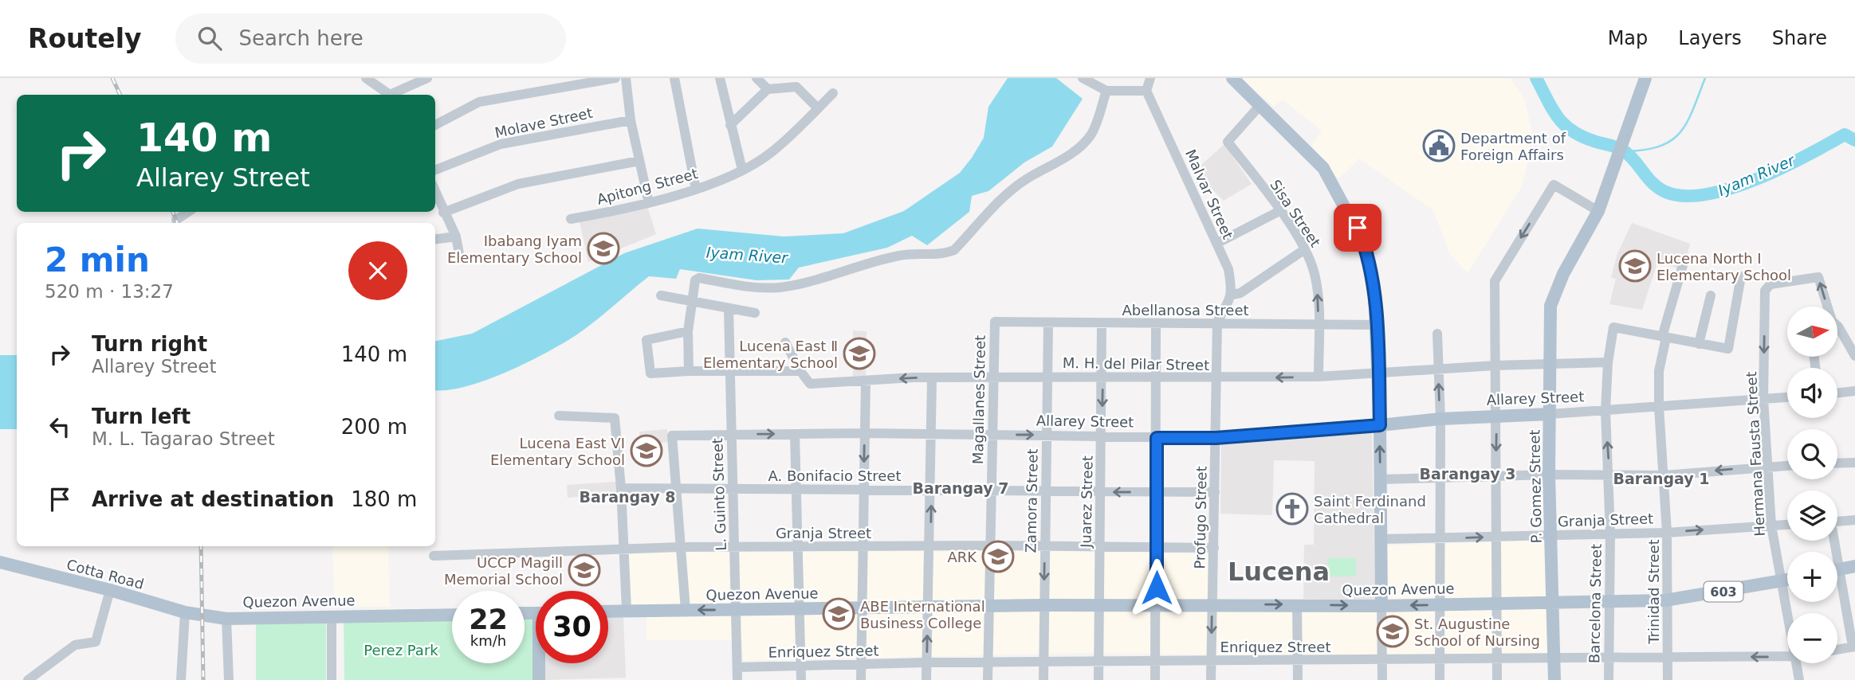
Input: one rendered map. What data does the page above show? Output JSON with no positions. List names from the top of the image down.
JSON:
{
  "streets": {
    "main road": [
      "Allarey Street",
      "P. Gomez Street",
      "Cotta Road",
      "Quezon Avenue",
      "603"
    ],
    "street": [
      "Molave Street",
      "Apitong Street",
      "Malvar Street",
      "Sisa Street",
      "Abellanosa Street",
      "M. H. del Pilar Street",
      "Magallanes Street",
      "Hermana Fausta Street",
      "A. Bonifacio Street",
      "L. Guinto Street",
      "Zamora Street",
      "Juarez Street",
      "Profugo Street",
      "Granja Street",
      "Trinidad Street",
      "Barcelona Street",
      "Enriquez Street"
    ]
  },
  "crossings": [
    ["Sisa Street", "Abellanosa Street"],
    ["Sisa Street", "M. H. del Pilar Street"],
    ["Abellanosa Street", "Magallanes Street"],
    ["Abellanosa Street", "Zamora Street"],
    ["Abellanosa Street", "Juarez Street"],
    ["Abellanosa Street", "Profugo Street"],
    ["M. H. del Pilar Street", "Magallanes Street"],
    ["M. H. del Pilar Street", "P. Gomez Street"],
    ["M. H. del Pilar Street", "L. Guinto Street"],
    ["M. H. del Pilar Street", "Zamora Street"],
    ["M. H. del Pilar Street", "Juarez Street"],
    ["M. H. del Pilar Street", "Profugo Street"],
    ["M. H. del Pilar Street", "Barcelona Street"],
    ["Allarey Street", "Magallanes Street"],
    ["Allarey Street", "Hermana Fausta Street"],
    ["Allarey Street", "A. Bonifacio Street"],
    ["Allarey Street", "P. Gomez Street"],
    ["Allarey Street", "L. Guinto Street"],
    ["Allarey Street", "Zamora Street"],
    ["Allarey Street", "Juarez Street"],
    ["Allarey Street", "Profugo Street"],
    ["Allarey Street", "Trinidad Street"],
    ["Allarey Street", "Barcelona Street"],
    ["Magallanes Street", "A. Bonifacio Street"],
    ["Magallanes Street", "Granja Street"],
    ["Magallanes Street", "Quezon Avenue"],
    ["Magallanes Street", "Enriquez Street"],
    ["Hermana Fausta Street", "Granja Street"],
    ["Hermana Fausta Street", "Quezon Avenue"],
    ["A. Bonifacio Street", "L. Guinto Street"],
    ["A. Bonifacio Street", "Zamora Street"],
    ["A. Bonifacio Street", "Juarez Street"],
    ["A. Bonifacio Street", "Profugo Street"],
    ["P. Gomez Street", "Granja Street"],
    ["P. Gomez Street", "Quezon Avenue"],
    ["P. Gomez Street", "Enriquez Street"],
    ["L. Guinto Street", "Granja Street"],
    ["L. Guinto Street", "Quezon Avenue"],
    ["L. Guinto Street", "Enriquez Street"],
    ["Zamora Street", "Granja Street"],
    ["Zamora Street", "Quezon Avenue"],
    ["Zamora Street", "Enriquez Street"],
    ["Juarez Street", "Granja Street"],
    ["Juarez Street", "Quezon Avenue"],
    ["Juarez Street", "Enriquez Street"],
    ["Profugo Street", "Granja Street"],
    ["Profugo Street", "Quezon Avenue"],
    ["Profugo Street", "Enriquez Street"],
    ["Granja Street", "Trinidad Street"],
    ["Granja Street", "Barcelona Street"],
    ["Cotta Road", "Quezon Avenue"],
    ["Quezon Avenue", "Trinidad Street"],
    ["Quezon Avenue", "Barcelona Street"],
    ["Trinidad Street", "Barcelona Street"],
    ["Trinidad Street", "Enriquez Street"],
    ["Barcelona Street", "Enriquez Street"]
  ],
  "districts": [
    "Barangay 3",
    "Barangay 1",
    "Barangay 7",
    "Barangay 8",
    "Lucena"
  ],
  "water": ["Iyam River"],
  "parks": ["Perez Park"],
  "places": {
    "public building": ["Department of Foreign Affairs"],
    "school or university": [
      "Ibabang Iyam Elementary School",
      "Lucena North I Elementary School",
      "Lucena East Ⅱ Elementary School",
      "Lucena East VI Elementary School",
      "ARK",
      "UCCP Magill Memorial School",
      "ABE International Business College",
      "St. Augustine School of Nursing"
    ],
    "church": ["Saint Ferdinand Cathedral"]
  },
  "north": "right",
  "page": {
    "header": "Routely",
    "search": "Search here",
    "nav": ["Map", "Layers", "Share"],
    "turn": ["140 m", "Allarey Street"],
    "heading": ["2 min", "520 m · 13:27"],
    "map_buttons": ["+", "−"],
    "list": [
      {
        "name": "Turn right",
        "note": "Allarey Street",
        "value": "140 m"
      },
      {
        "name": "Turn left",
        "note": "M. L. Tagarao Street",
        "value": "200 m"
      },
      {
        "name": "Arrive at destination",
        "value": "180 m"
      }
    ],
    "speed": "22 km/h",
    "limit": "30"
  }
}
